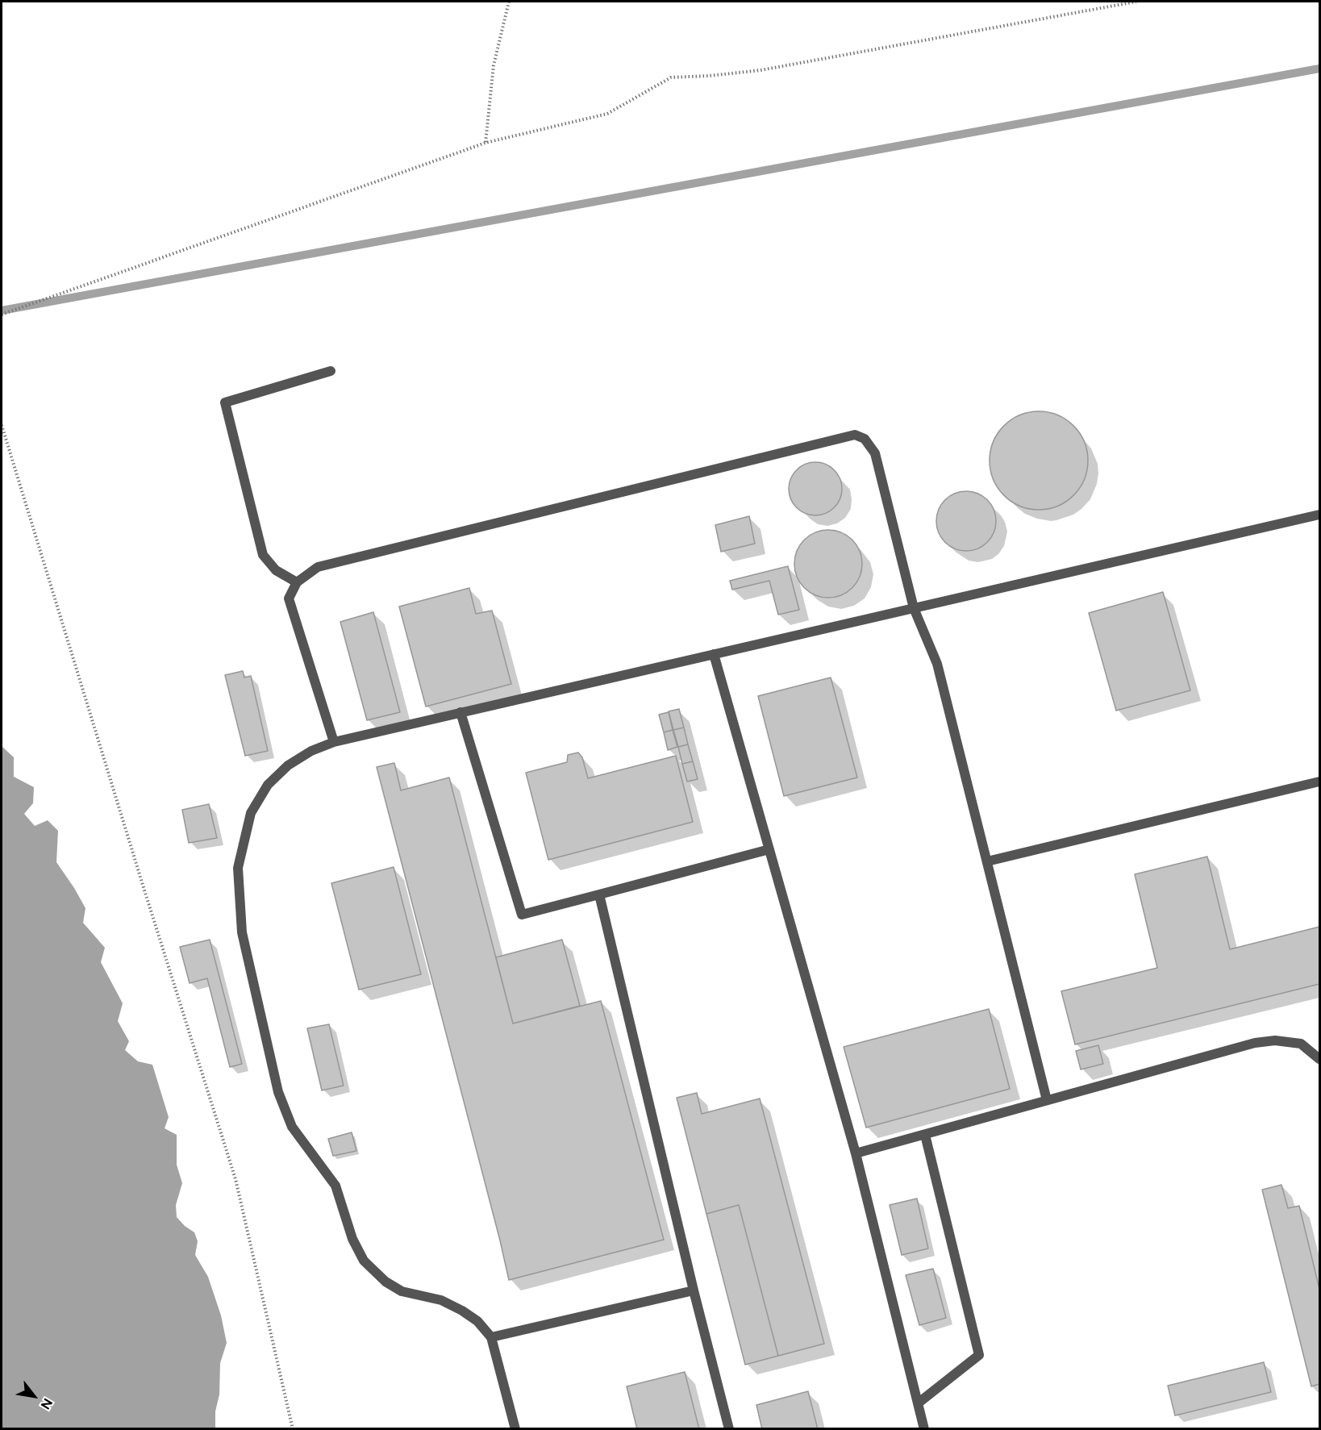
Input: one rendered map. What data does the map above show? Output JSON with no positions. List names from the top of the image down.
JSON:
{
  "north": "bottom right"
}
